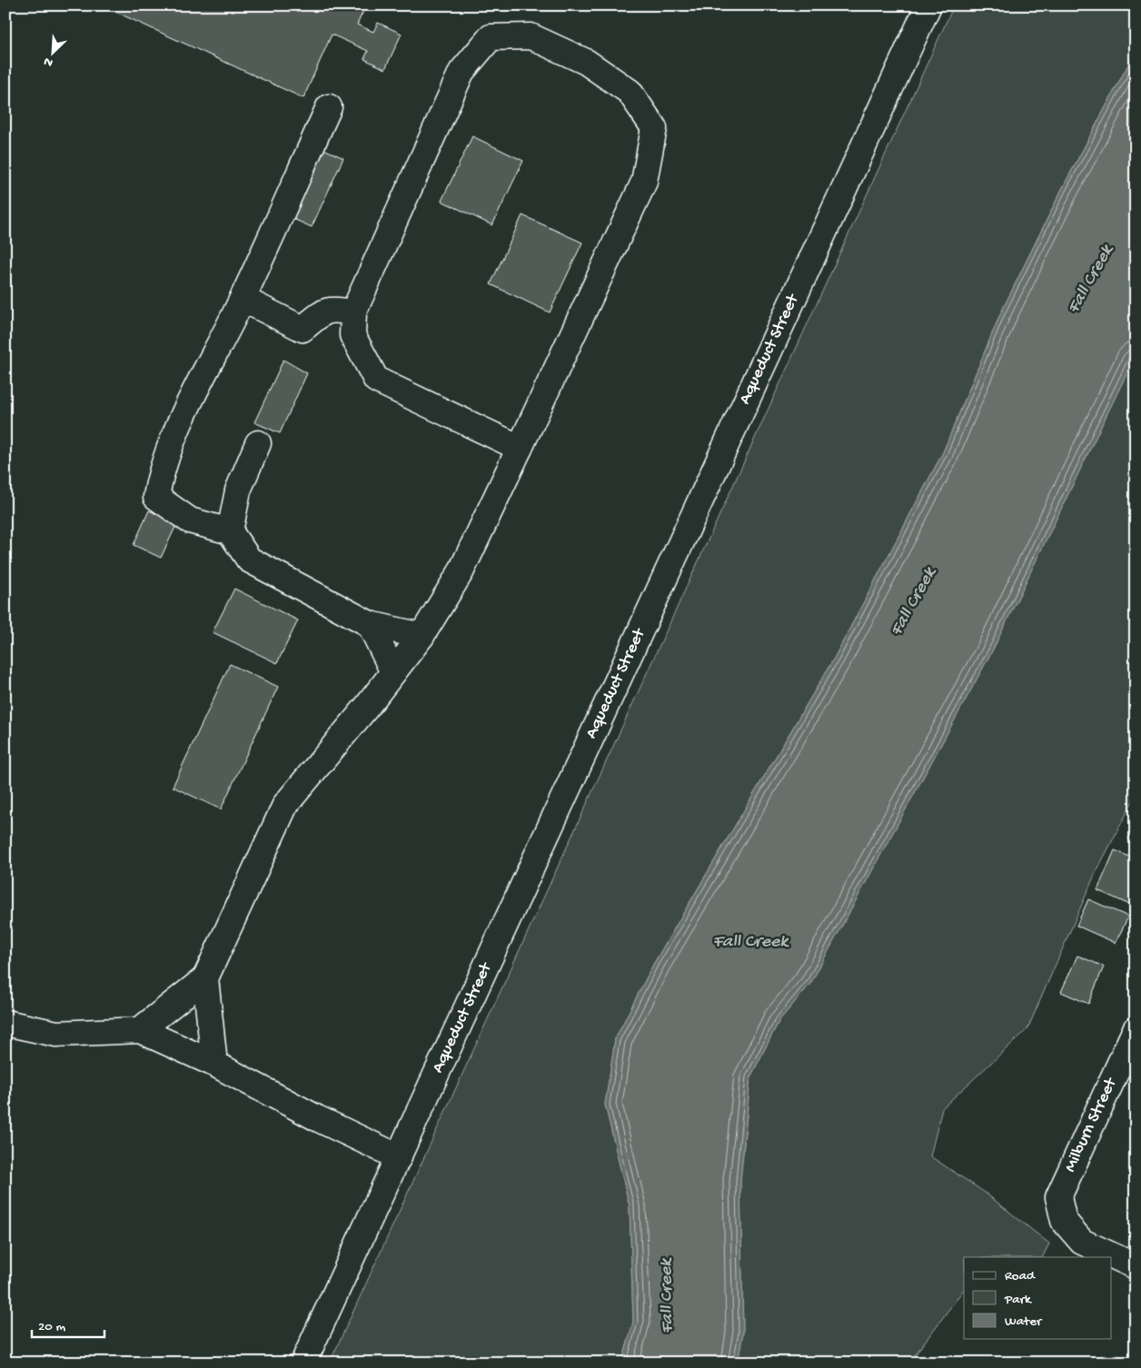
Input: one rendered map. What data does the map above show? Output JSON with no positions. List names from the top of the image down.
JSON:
{
  "streets": {
    "street": ["Aqueduct Street", "Milburn Street"]
  },
  "water": ["Fall Creek"],
  "legend": ["Road", "Park", "Water"],
  "scale_bar": "20 m",
  "north": "bottom left"
}
